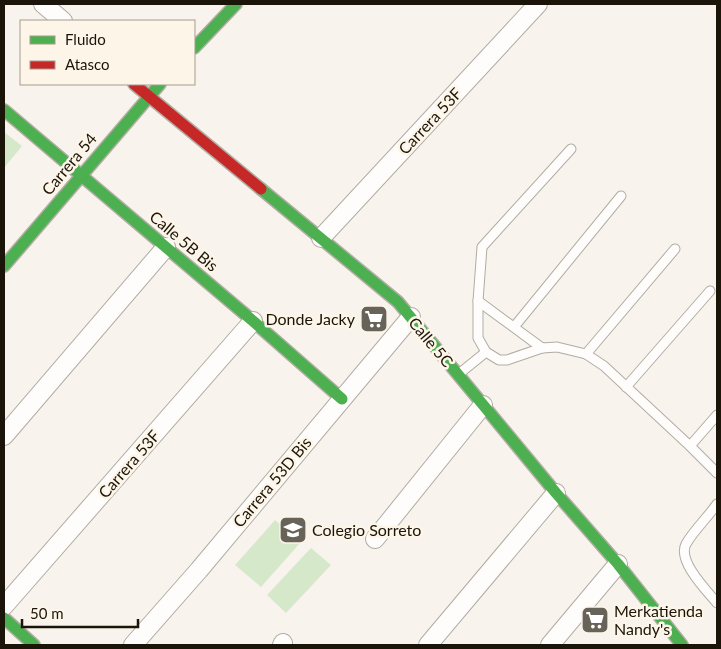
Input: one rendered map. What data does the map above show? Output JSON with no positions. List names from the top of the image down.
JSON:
{
  "streets": {
    "street": [
      "Carrera 53F",
      "Carrera 54",
      "Calle 5B Bis",
      "Calle 5C",
      "Carrera 53D Bis"
    ]
  },
  "crossings": [
    ["Carrera 53F", "Calle 5B Bis"],
    ["Carrera 53F", "Calle 5C"],
    ["Carrera 54", "Calle 5B Bis"],
    ["Carrera 54", "Calle 5C"],
    ["Calle 5B Bis", "Carrera 53D Bis"],
    ["Calle 5C", "Carrera 53D Bis"]
  ],
  "places": {
    "supermarket": ["Donde Jacky", "Merkatienda Nandy's"],
    "school or university": ["Colegio Sorreto"]
  },
  "legend": ["Fluido", "Atasco"],
  "scale_bar": "50 m"
}
